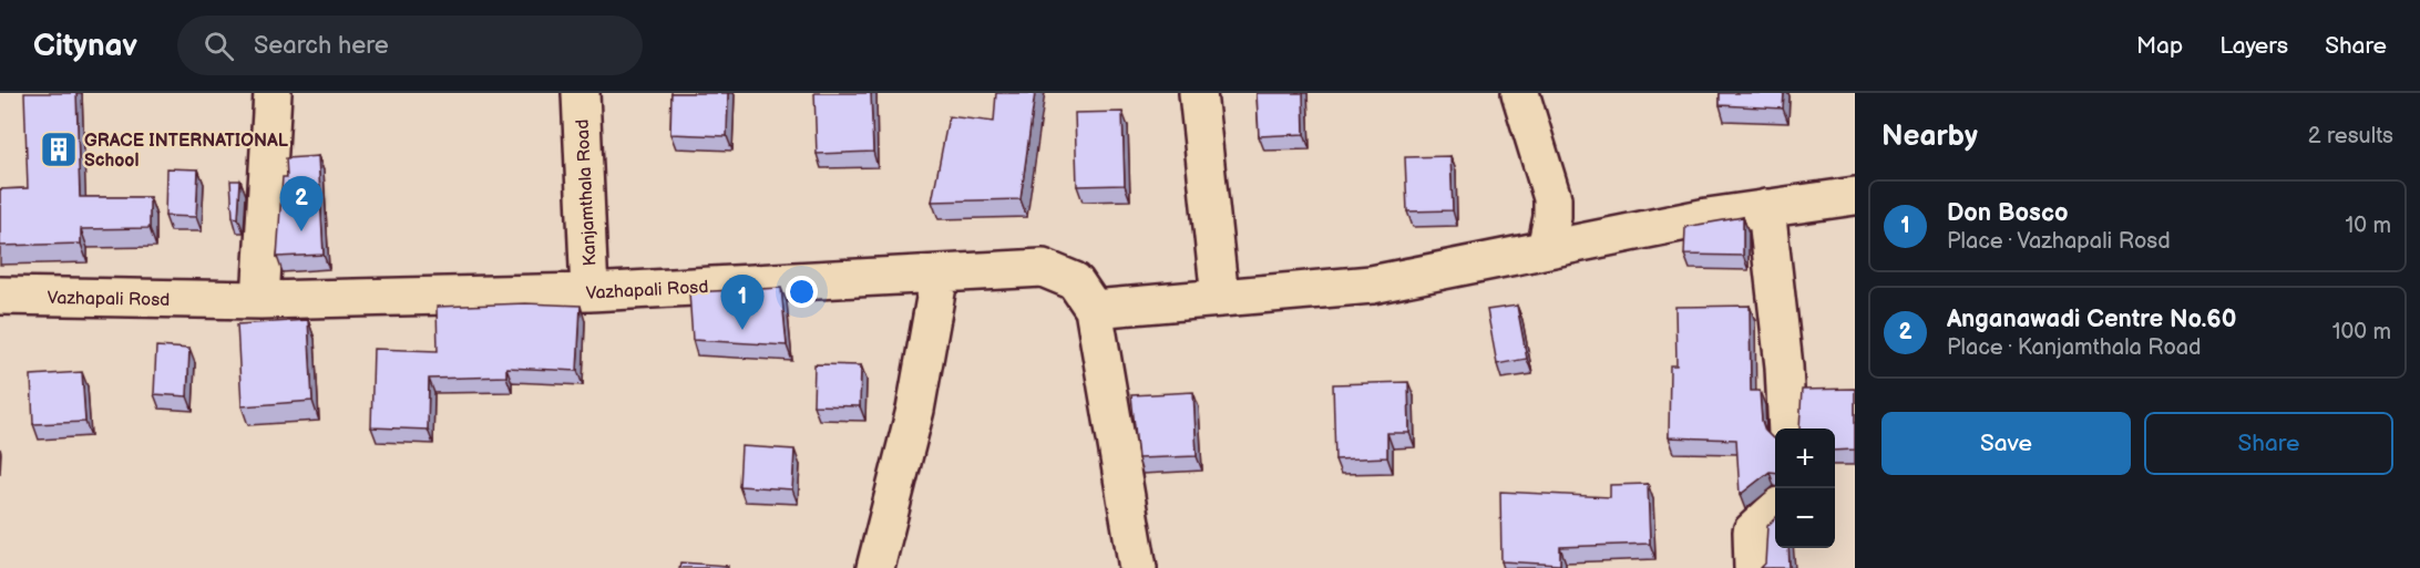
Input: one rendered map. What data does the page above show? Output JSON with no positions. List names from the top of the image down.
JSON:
{
  "streets": {
    "street": ["Kanjamthala Road", "Vazhapali Rosd"]
  },
  "crossings": [
    ["Kanjamthala Road", "Vazhapali Rosd"]
  ],
  "places": {
    "building": ["GRACE INTERNATIONAL School"]
  },
  "page": {
    "header": "Citynav",
    "search": "Search here",
    "nav": ["Map", "Layers", "Share"],
    "heading": ["Nearby", "2 results"],
    "pins": ["2", "1"],
    "list": [
      {
        "mark": "1",
        "name": "Don Bosco",
        "note": "Place · Vazhapali Rosd",
        "value": "10 m"
      },
      {
        "mark": "2",
        "name": "Anganawadi Centre No.60",
        "note": "Place · Kanjamthala Road",
        "value": "100 m"
      }
    ],
    "buttons": ["Save", "Share"],
    "map_buttons": ["+", "−"]
  }
}
